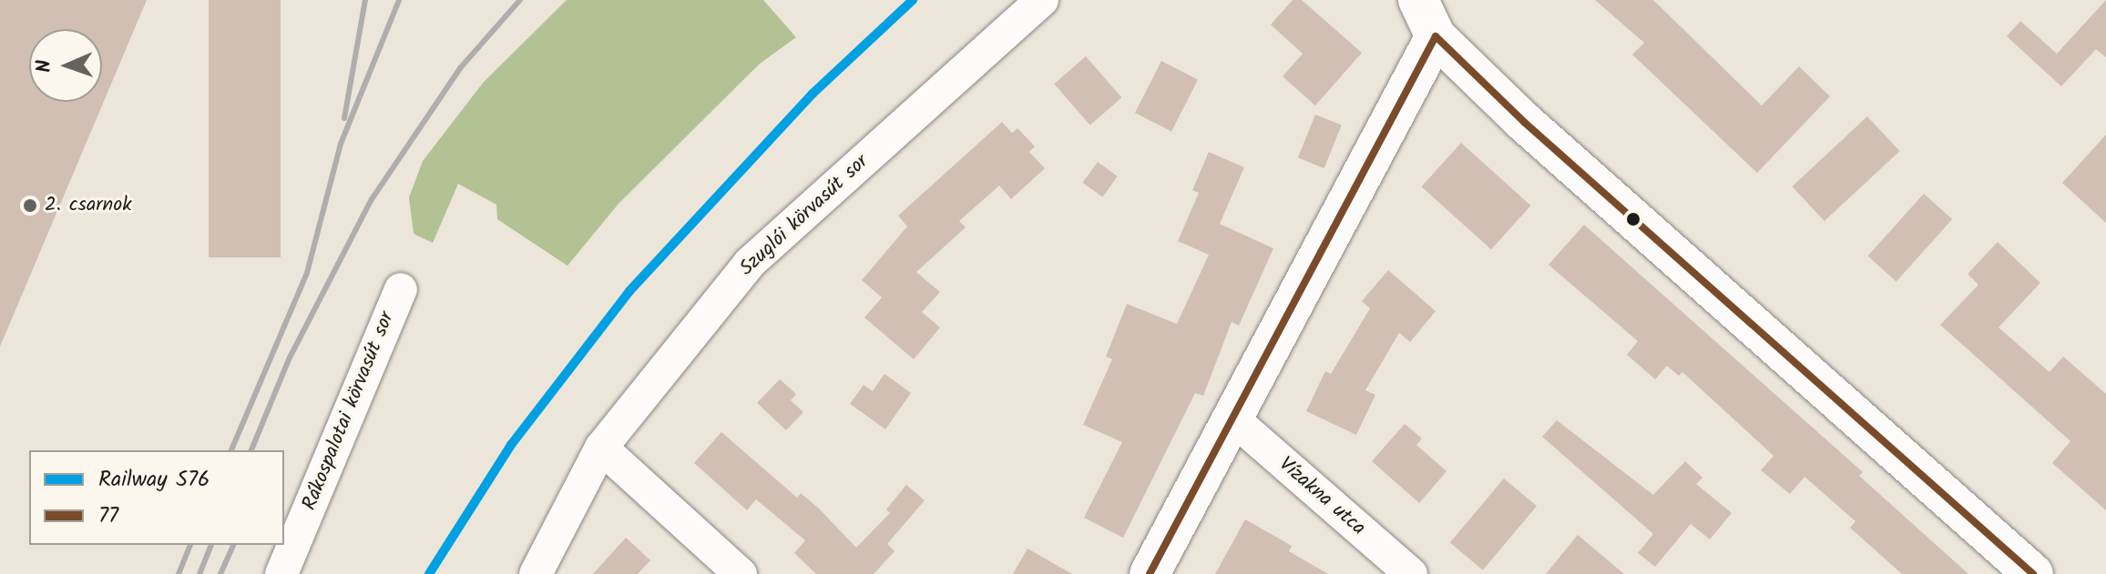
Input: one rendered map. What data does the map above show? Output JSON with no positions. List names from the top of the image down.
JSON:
{
  "streets": {
    "street": ["Szuglói körvasút sor", "Rákospalotai körvasút sor", "Vízakna utca"]
  },
  "places": ["2. csarnok"],
  "lines": ["rail line S76", "transit line 77"],
  "legend": ["Railway S76", "77"],
  "north": "left"
}
